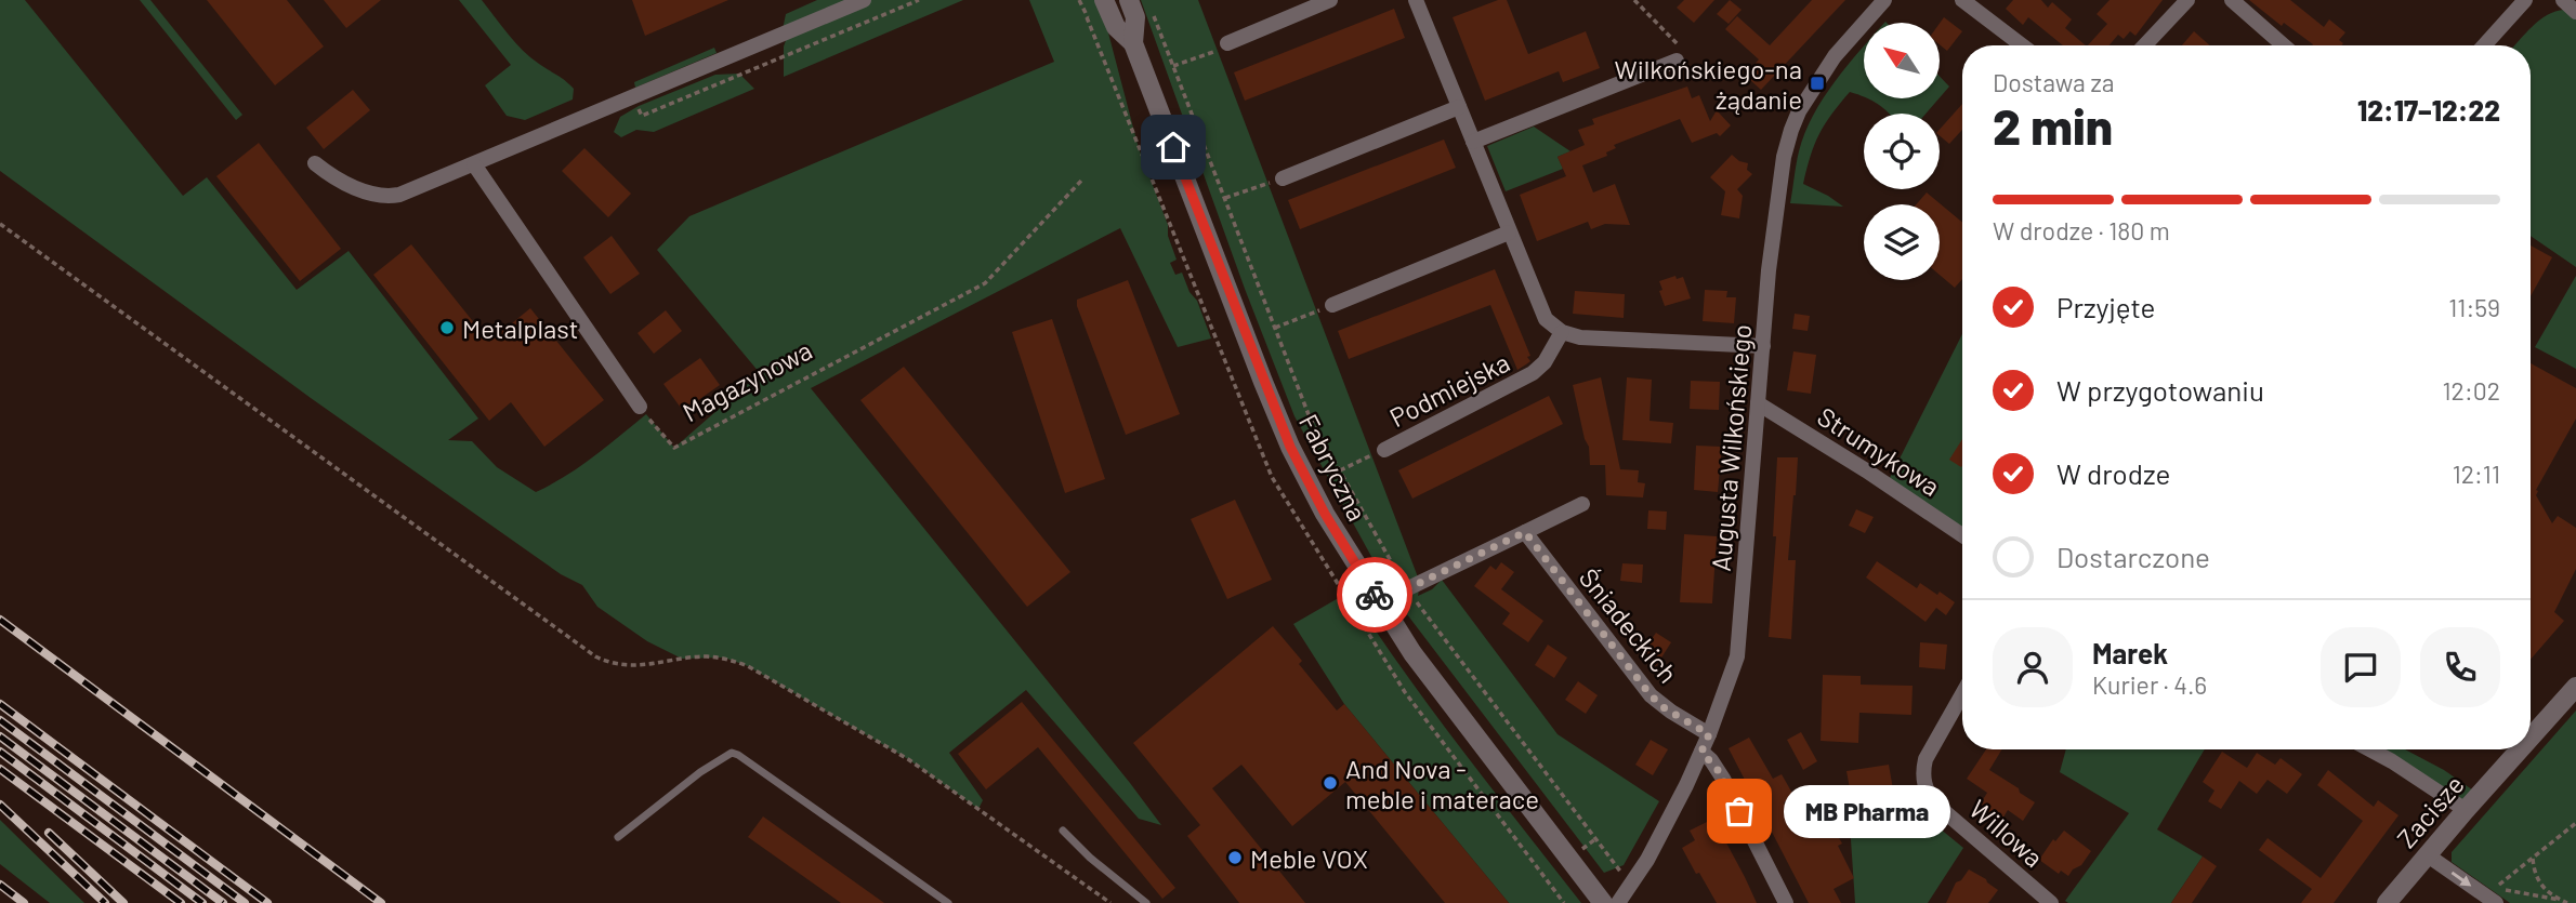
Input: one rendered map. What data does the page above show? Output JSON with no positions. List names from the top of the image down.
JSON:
{
  "streets": {
    "street": [
      "Magazynowa",
      "Podmiejska",
      "Augusta Wilkońskiego",
      "Strumykowa",
      "Fabryczna",
      "Śniadeckich",
      "Zacisze",
      "Willowa"
    ]
  },
  "crossings": [
    ["Augusta Wilkońskiego", "Strumykowa"],
    ["Augusta Wilkońskiego", "Śniadeckich"]
  ],
  "places": {
    "transit": ["Wilkońskiego-na żądanie"],
    "other": [
      "Metalplast",
      "And Nova - meble i materace",
      "MB Pharma",
      "Meble VOX"
    ]
  },
  "north": "top left",
  "page": {
    "heading": ["2 min", "Dostawa za", "12:17–12:22"],
    "panel": ["Marek", "Kurier · 4.6"],
    "bar": "W drodze · 180 m",
    "list": [
      ["Przyjęte", "11:59"],
      ["W przygotowaniu", "12:02"],
      ["W drodze", "12:11"],
      "Dostarczone"
    ],
    "bubble": "MB Pharma"
  }
}
